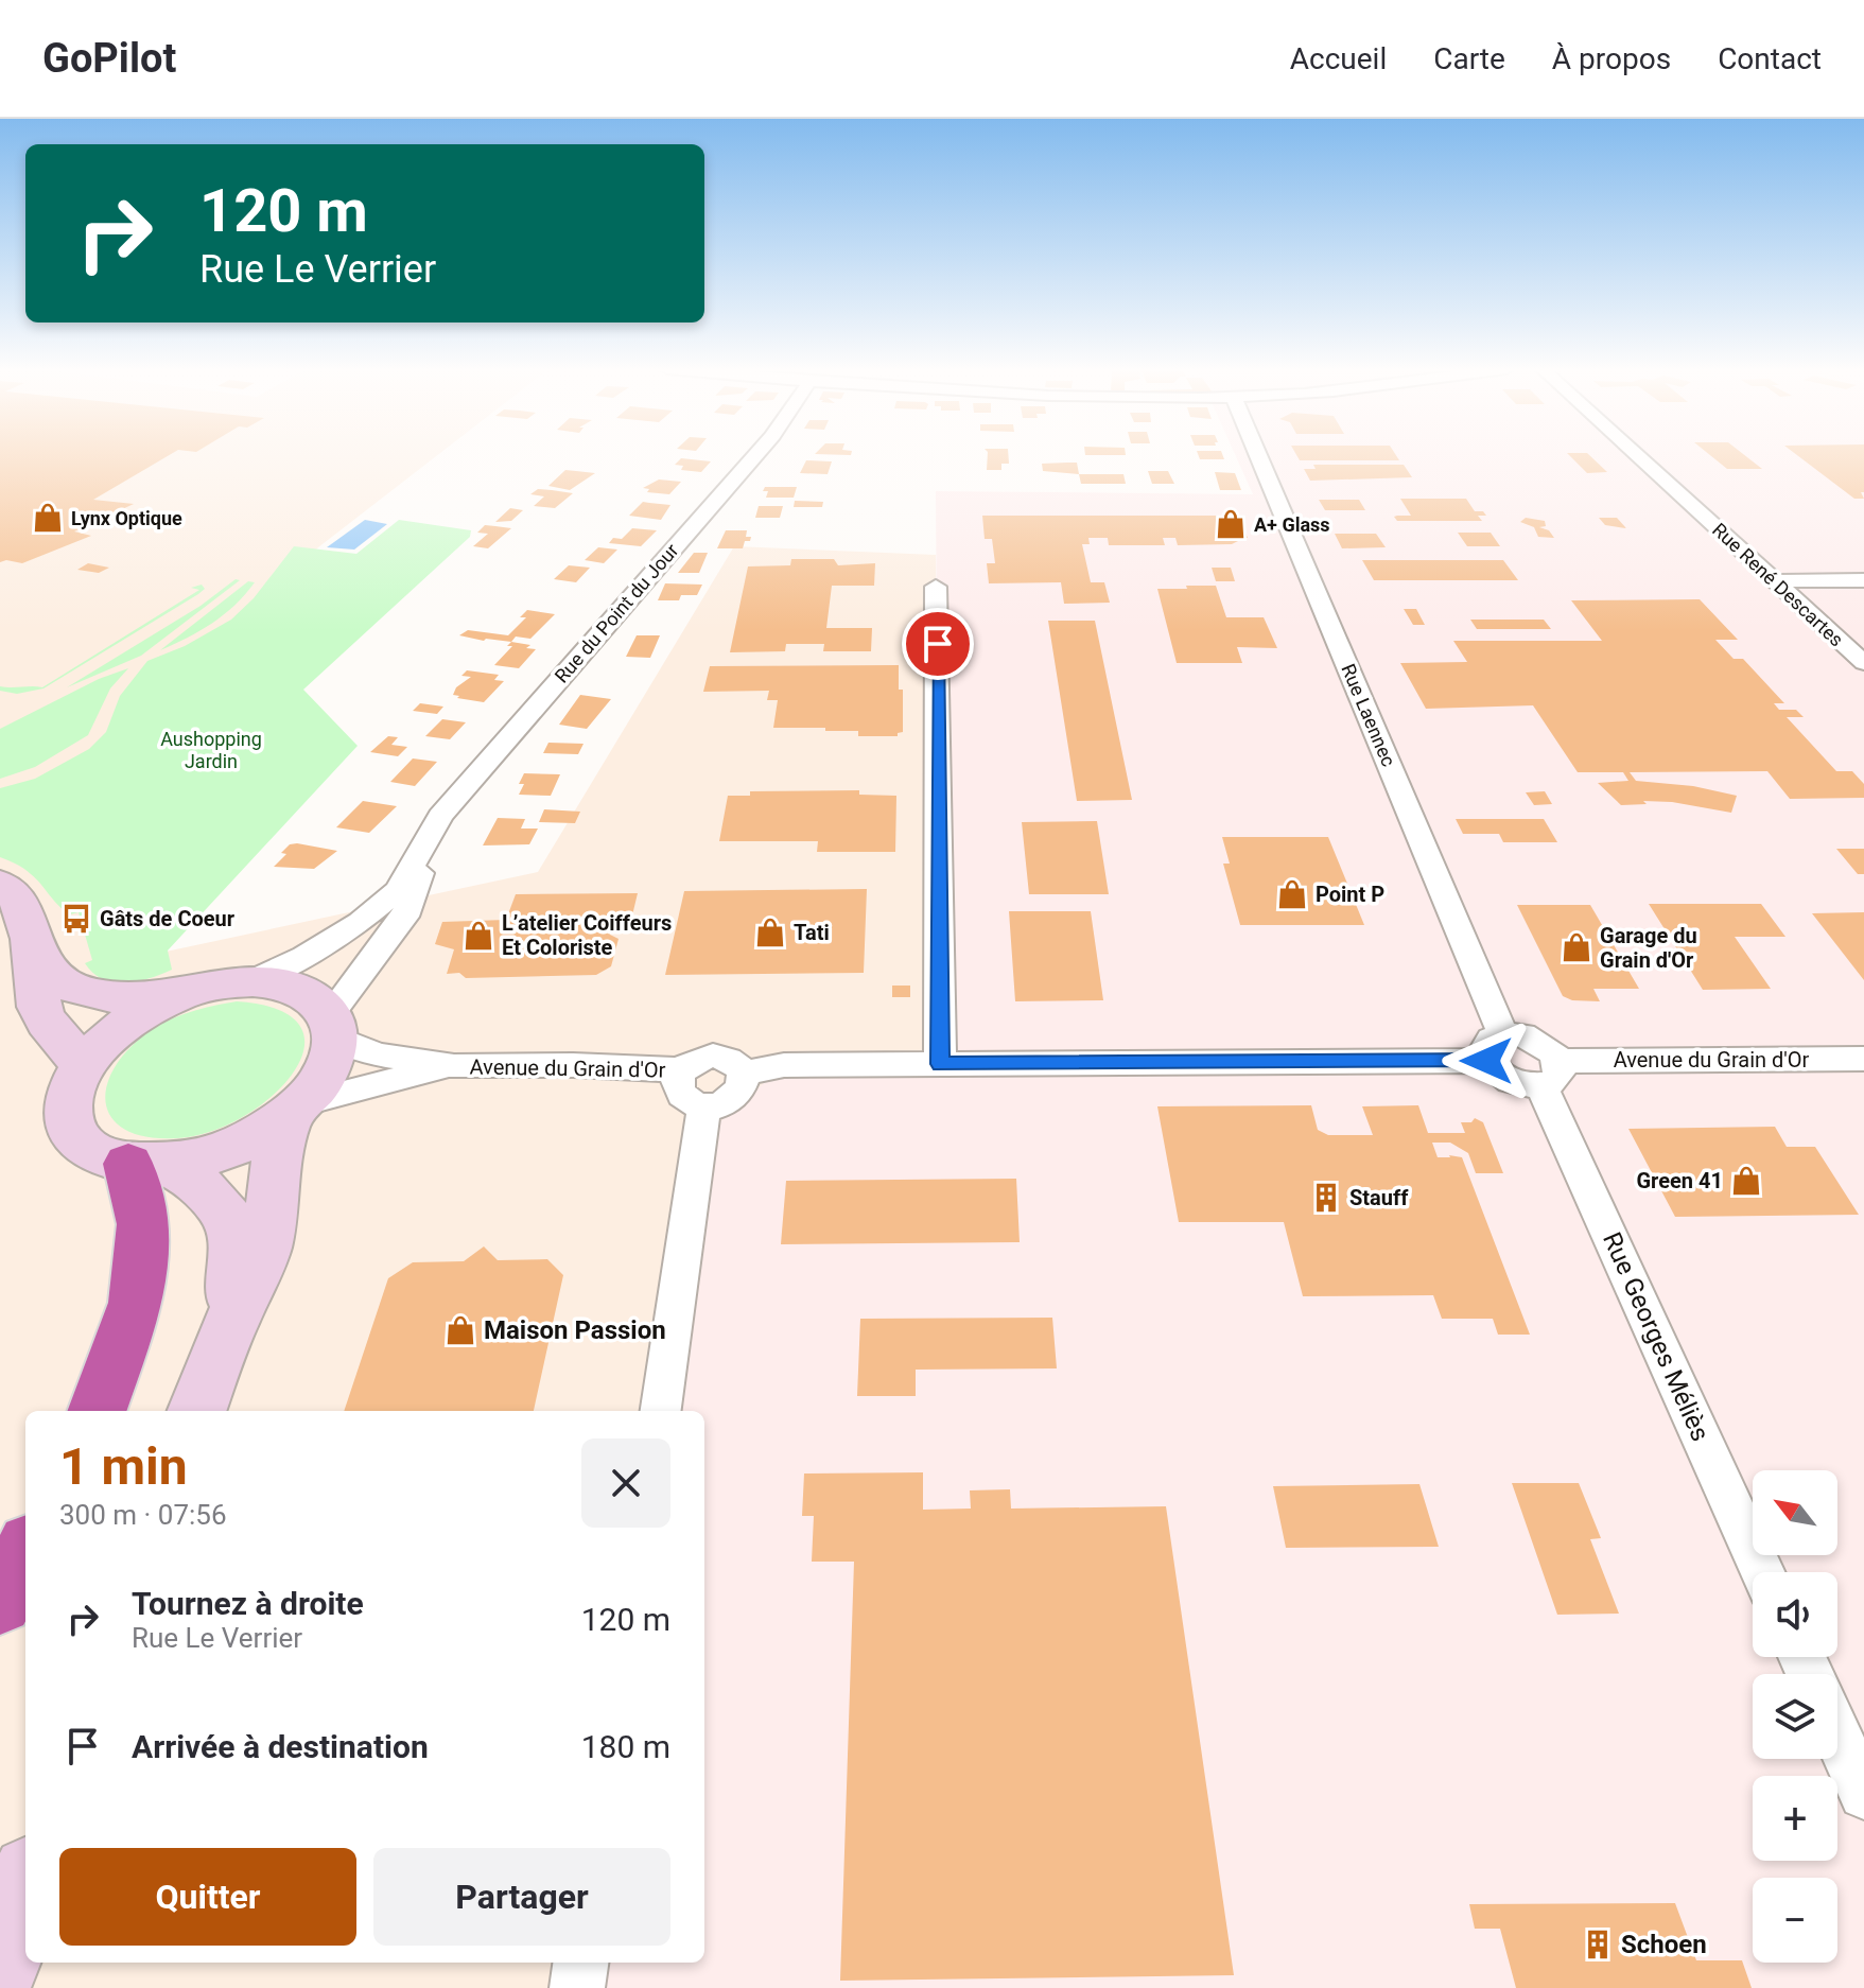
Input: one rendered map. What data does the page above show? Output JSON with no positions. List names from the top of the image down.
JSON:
{
  "streets": {
    "street": [
      "Rue René Descartes",
      "Rue du Point du Jour",
      "Rue Laennec",
      "Avenue du Grain d'Or",
      "Rue Georges Méliès"
    ]
  },
  "crossings": [
    ["Rue du Point du Jour", "Avenue du Grain d'Or"],
    ["Rue Laennec", "Avenue du Grain d'Or"],
    ["Rue Laennec", "Rue Georges Méliès"],
    ["Avenue du Grain d'Or", "Rue Georges Méliès"]
  ],
  "parks": ["Aushopping Jardin"],
  "places": {
    "shop": [
      "Lynx Optique",
      "A+ Glass",
      "Point P",
      "Tati",
      "L’atelier Coiffeurs Et Coloriste",
      "Garage du Grain d'Or",
      "Green 41",
      "Maison Passion"
    ],
    "bus stop": ["Gâts de Coeur"],
    "building": ["Stauff", "Schoen"]
  },
  "north": "top left",
  "page": {
    "header": "GoPilot",
    "nav": [
      "Accueil",
      "Carte",
      "À propos",
      "Contact"
    ],
    "turn": ["120 m", "Rue Le Verrier"],
    "heading": ["1 min", "300 m · 07:56"],
    "map_buttons": ["+", "−"],
    "list": [
      {
        "name": "Tournez à droite",
        "note": "Rue Le Verrier",
        "value": "120 m"
      },
      {
        "name": "Arrivée à destination",
        "value": "180 m"
      }
    ],
    "buttons": ["Quitter", "Partager"]
  }
}
